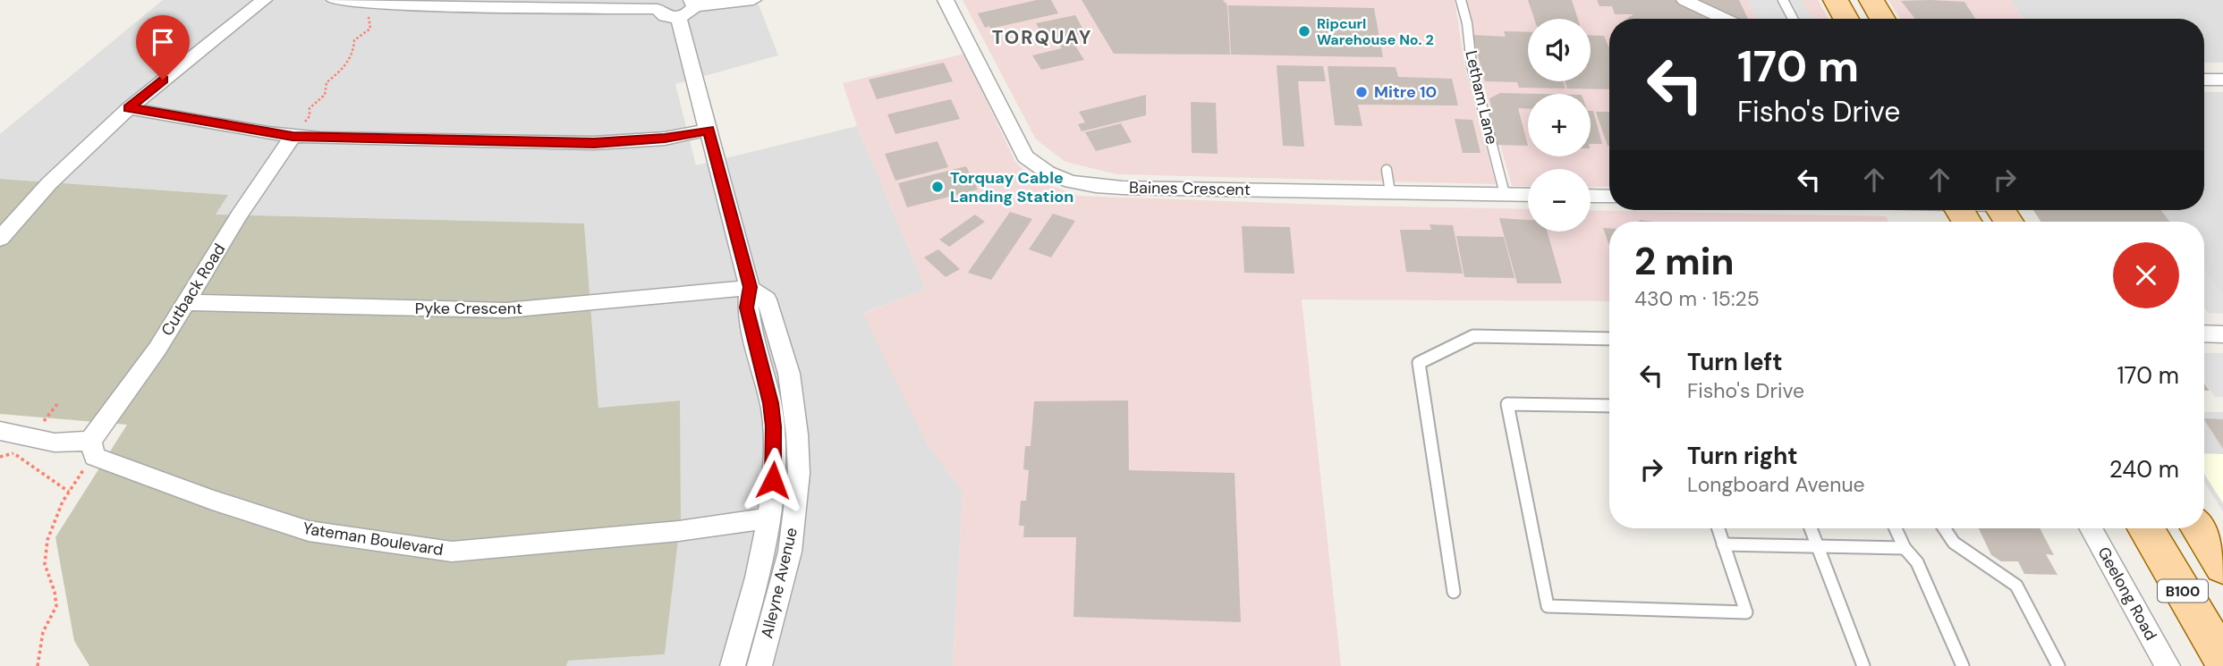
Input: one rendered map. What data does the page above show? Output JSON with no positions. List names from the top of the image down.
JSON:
{
  "streets": {
    "main road": ["B100"],
    "street": [
      "Baines Crescent",
      "Cutback Road",
      "Pyke Crescent",
      "Yateman Boulevard",
      "Alleyne Avenue",
      "Geelong Road"
    ],
    "lane": ["Letham Lane"]
  },
  "crossings": [
    ["Letham Lane", "Baines Crescent"],
    ["Cutback Road", "Pyke Crescent"],
    ["Cutback Road", "Yateman Boulevard"],
    ["Pyke Crescent", "Alleyne Avenue"],
    ["Yateman Boulevard", "Alleyne Avenue"]
  ],
  "districts": ["TORQUAY"],
  "places": ["Ripcurl Warehouse No. 2", "Mitre 10", "Torquay Cable Landing Station"],
  "page": {
    "map_buttons": ["+", "−"],
    "turn": ["170 m", "Fisho's Drive"],
    "heading": ["2 min", "430 m · 15:25"],
    "list": [
      {
        "name": "Turn left",
        "note": "Fisho's Drive",
        "value": "170 m"
      },
      {
        "name": "Turn right",
        "note": "Longboard Avenue",
        "value": "240 m"
      }
    ]
  }
}
